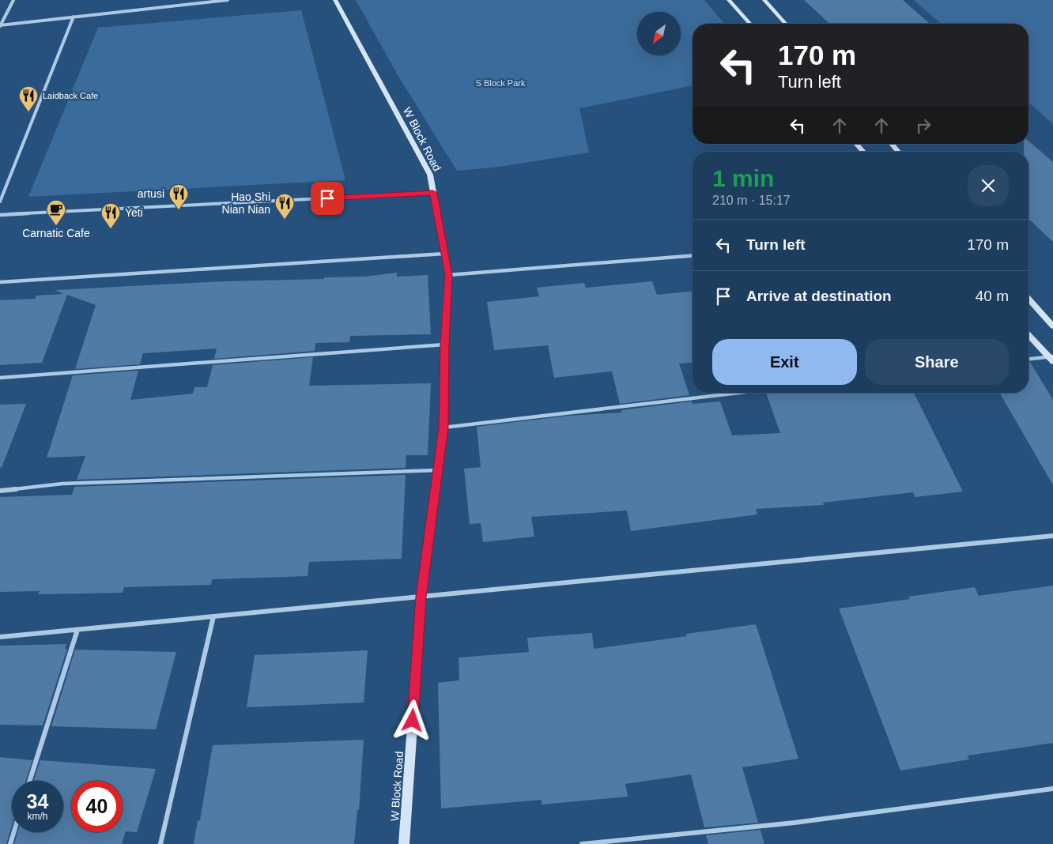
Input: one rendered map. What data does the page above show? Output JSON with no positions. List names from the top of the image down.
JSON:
{
  "streets": {
    "street": ["W Block Road"]
  },
  "parks": ["S Block Park"],
  "places": {
    "restaurant": [
      "Laidback Cafe",
      "artusi",
      "Hao Shi Nian Nian",
      "Yeti"
    ],
    "cafe": ["Carnatic Cafe"]
  },
  "north": "bottom left",
  "page": {
    "turn": ["170 m", "Turn left"],
    "heading": ["1 min", "210 m · 15:17"],
    "list": [
      {
        "name": "Turn left",
        "value": "170 m"
      },
      {
        "name": "Arrive at destination",
        "value": "40 m"
      }
    ],
    "buttons": ["Exit", "Share"],
    "speed": "34 km/h",
    "limit": "40"
  }
}
